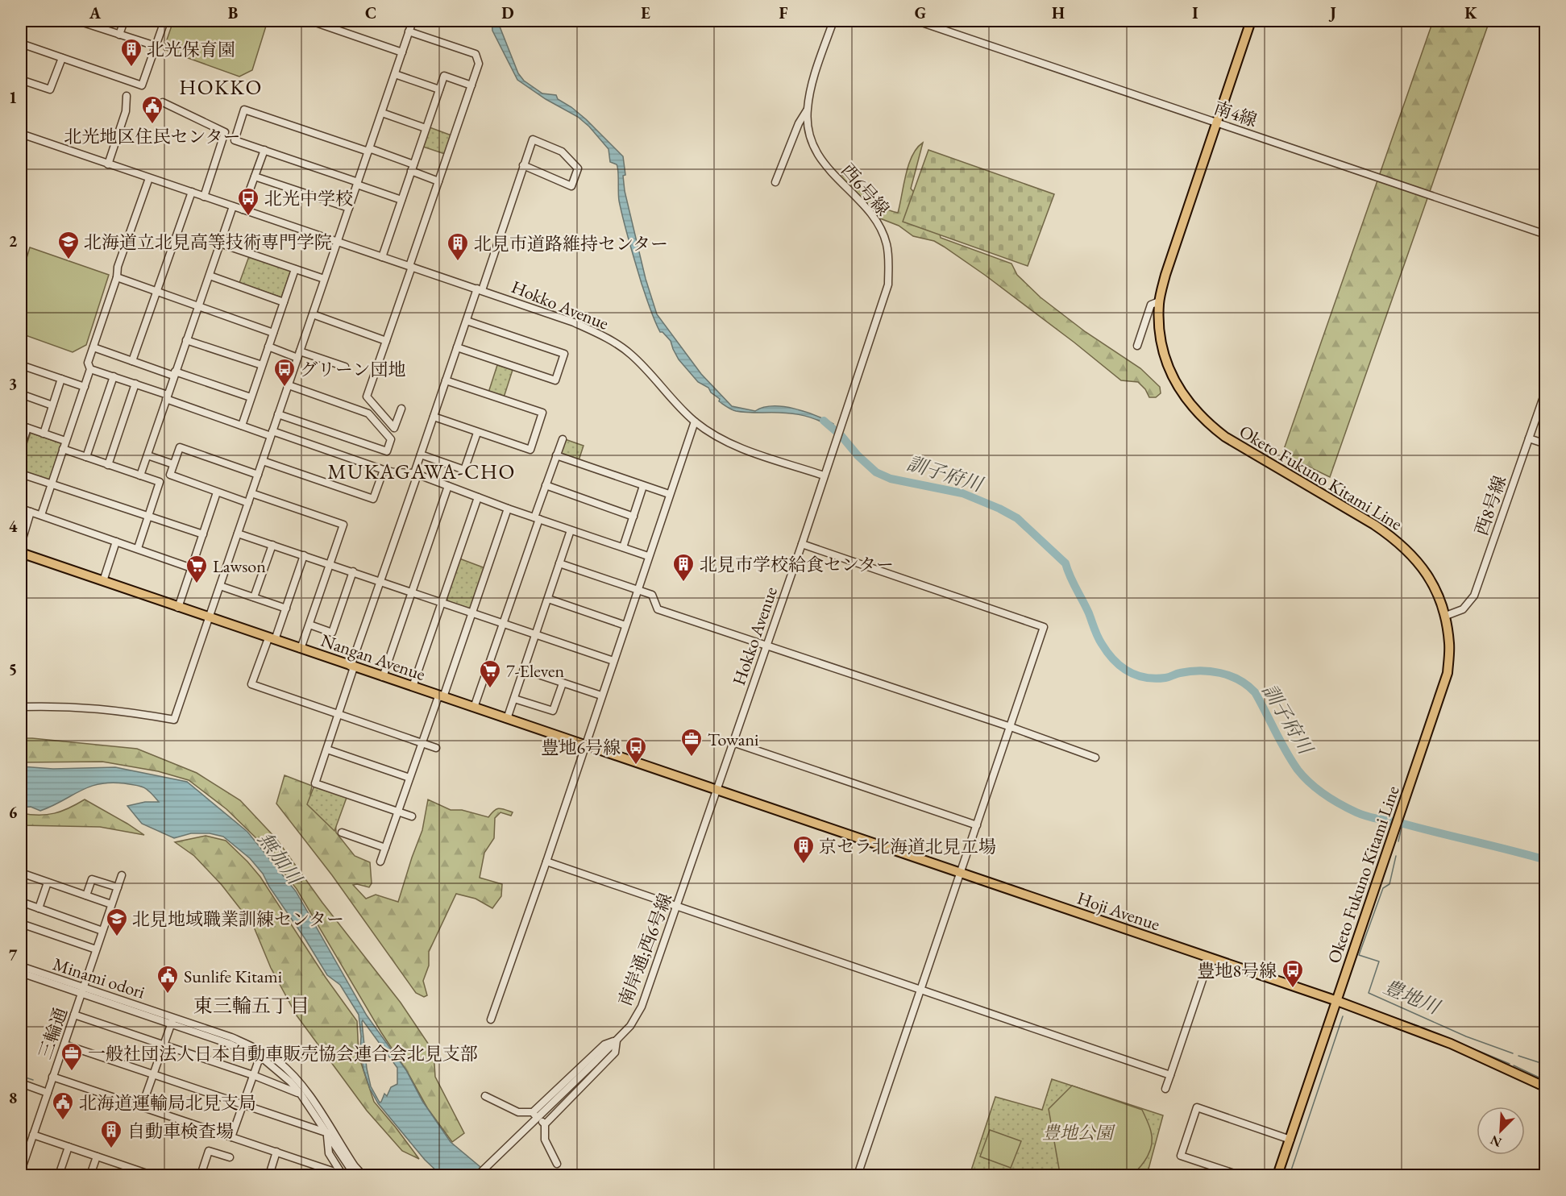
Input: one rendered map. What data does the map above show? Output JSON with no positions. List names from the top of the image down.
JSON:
{
  "streets": {
    "main road": ["Oketo Fukuno Kitami Line", "Nangan Avenue", "Hoji Avenue"],
    "street": [
      "南4線",
      "西6号線",
      "Hokko Avenue",
      "西8号線",
      "南岸通;西6号線",
      "Minami odori",
      "三輪通"
    ]
  },
  "crossings": [
    ["南4線", "Oketo Fukuno Kitami Line"],
    ["西6号線", "Hokko Avenue"],
    ["Hokko Avenue", "Nangan Avenue"],
    ["Hokko Avenue", "Hoji Avenue"],
    ["Hokko Avenue", "南岸通;西6号線"],
    ["Oketo Fukuno Kitami Line", "西8号線"],
    ["Oketo Fukuno Kitami Line", "Hoji Avenue"],
    ["Nangan Avenue", "Hoji Avenue"],
    ["Nangan Avenue", "南岸通;西6号線"],
    ["Hoji Avenue", "南岸通;西6号線"],
    ["Minami odori", "三輪通"]
  ],
  "districts": ["HOKKO", "MUKAGAWA-CHO", "東三輪五丁目"],
  "water": ["訓子府川", "無加川", "豊地川"],
  "parks": ["豊地公園"],
  "places": {
    "building": [
      "北光保育園",
      "北見市道路維持センター",
      "北見市学校給食センター",
      "京セラ北海道北見工場",
      "自動車検査場"
    ],
    "public building": ["北光地区住民センター", "Sunlife Kitami", "北海道運輸局北見支局"],
    "bus stop": [
      "北光中学校",
      "グリーン団地",
      "豊地6号線",
      "豊地8号線"
    ],
    "school or university": ["北海道立北見高等技術専門学院", "北見地域職業訓練センター"],
    "supermarket": ["Lawson", "7-Eleven"],
    "office": ["Towani", "一般社団法人日本自動車販売協会連合会北見支部"]
  },
  "north": "bottom left",
  "grid": {
    "columns": [
      "A",
      "B",
      "C",
      "D",
      "E",
      "F",
      "G",
      "H",
      "I",
      "J",
      "K"
    ],
    "rows": [
      "1",
      "2",
      "3",
      "4",
      "5",
      "6",
      "7",
      "8"
    ]
  }
}
